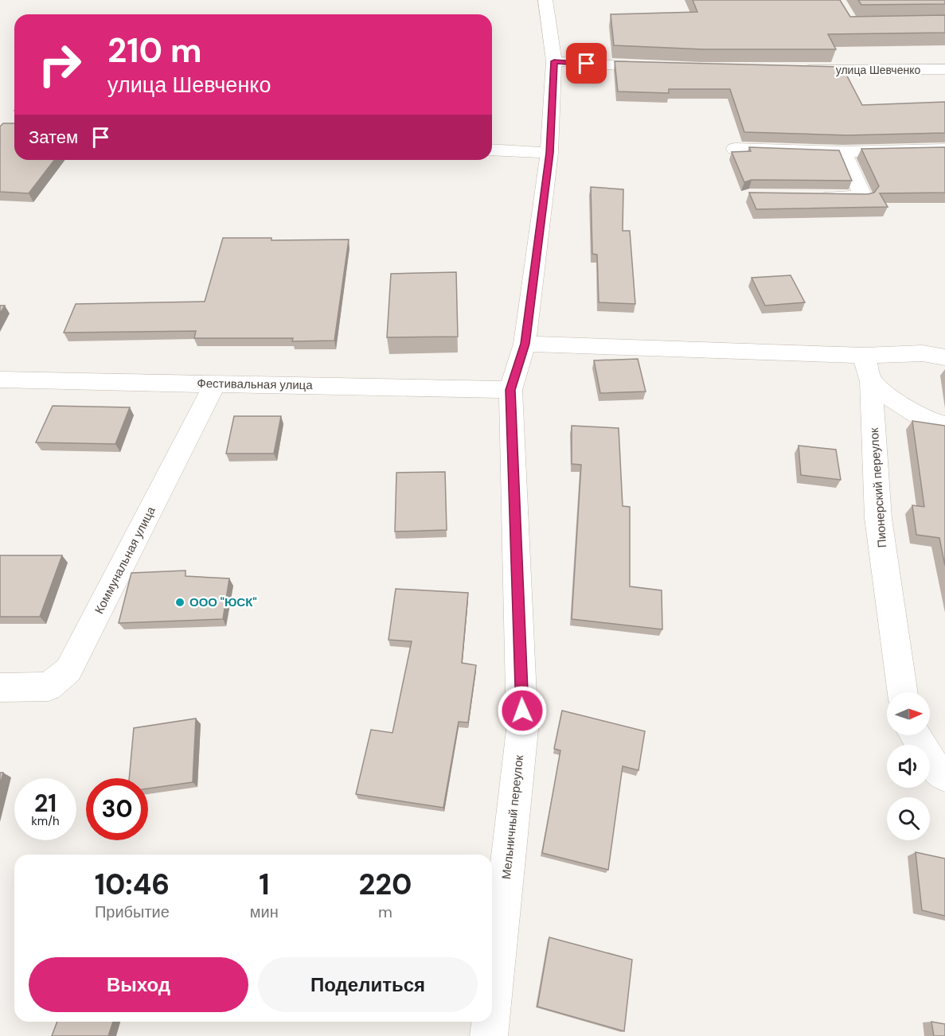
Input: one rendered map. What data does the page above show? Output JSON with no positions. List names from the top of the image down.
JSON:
{
  "streets": {
    "street": [
      "улица Шевченко",
      "Фестивальная улица",
      "Пионерский переулок",
      "Коммунальная улица",
      "Мельничный переулок"
    ]
  },
  "crossings": [
    ["Фестивальная улица", "Коммунальная улица"],
    ["Фестивальная улица", "Мельничный переулок"]
  ],
  "places": ["ООО \"ЮСК\""],
  "north": "right",
  "page": {
    "turn": ["210 m", "улица Шевченко"],
    "then": "Затем",
    "speed": "21 km/h",
    "limit": "30",
    "eta": [
      "10:46",
      "Прибытие",
      "1",
      "мин",
      "220",
      "m"
    ],
    "buttons": ["Выход", "Поделиться"]
  }
}
